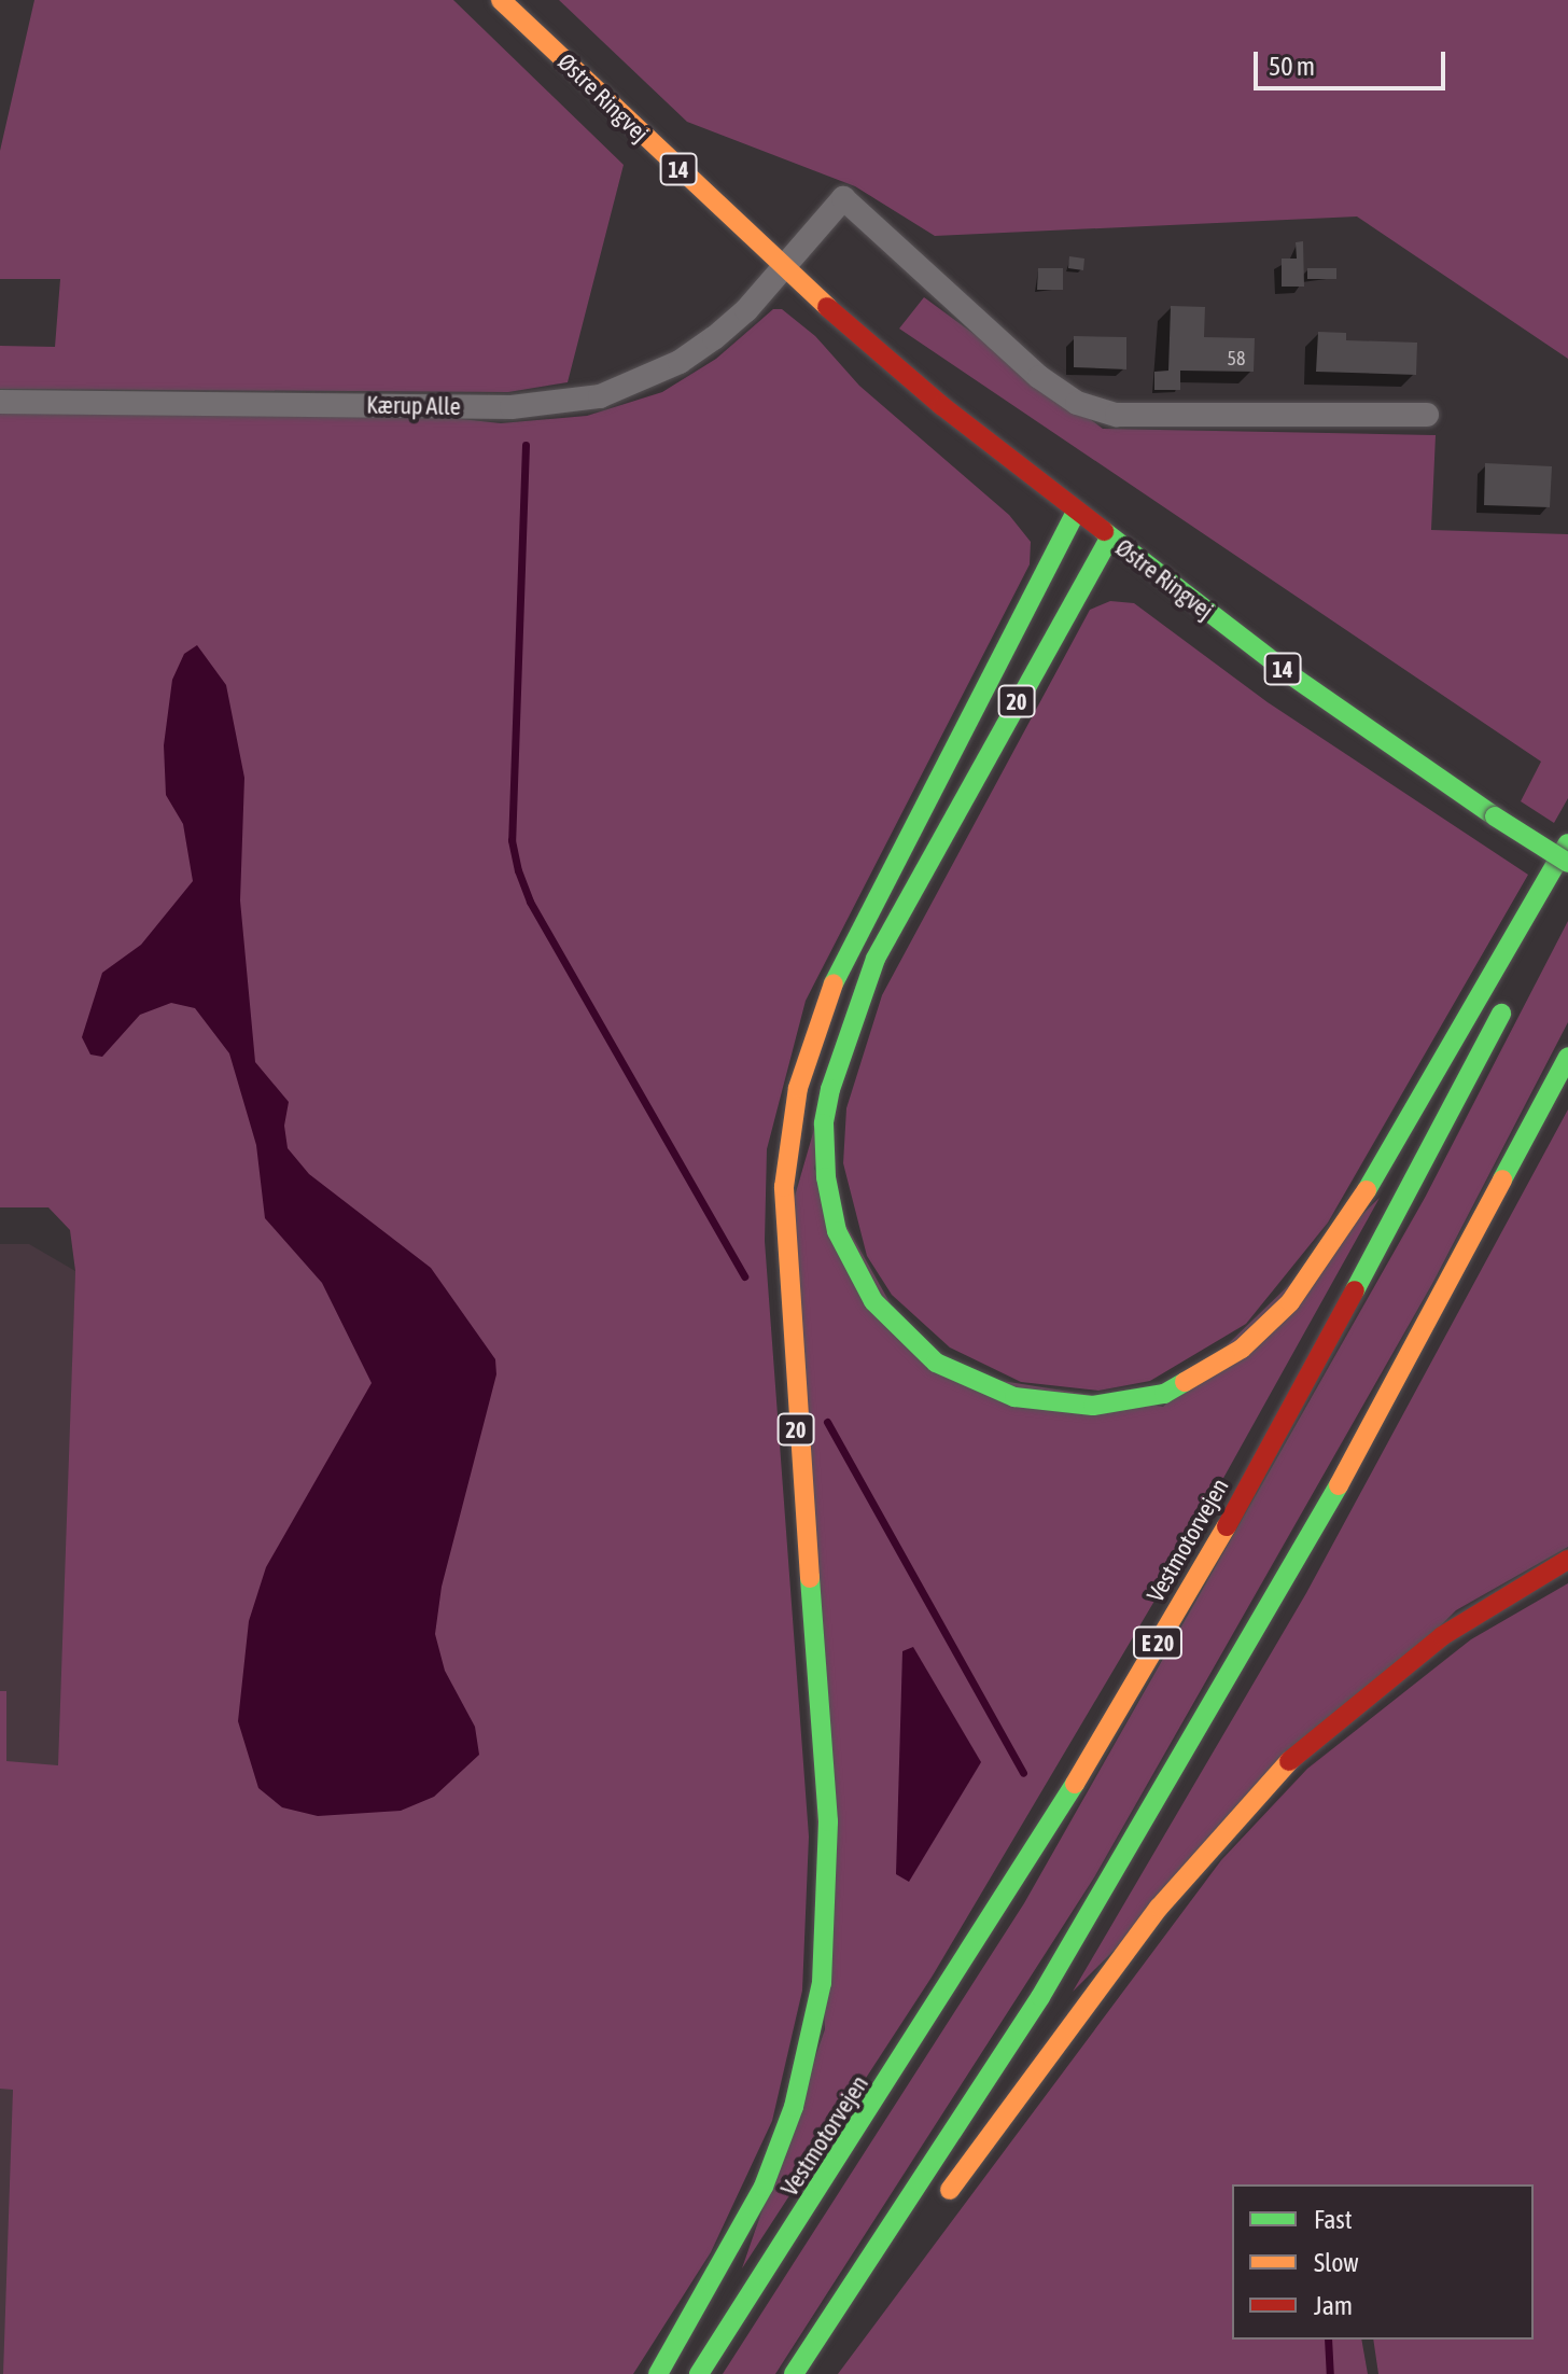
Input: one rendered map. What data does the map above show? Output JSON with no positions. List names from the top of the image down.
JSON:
{
  "streets": {
    "main road": [
      "Østre Ringvej",
      "14",
      "20",
      "Vestmotorvejen",
      "E 20"
    ],
    "street": ["Kærup Alle"]
  },
  "crossings": [
    ["Østre Ringvej", "Kærup Alle"],
    ["Østre Ringvej", "20"]
  ],
  "house_numbers": ["58"],
  "legend": ["Fast", "Slow", "Jam"],
  "scale_bar": "50 m"
}
